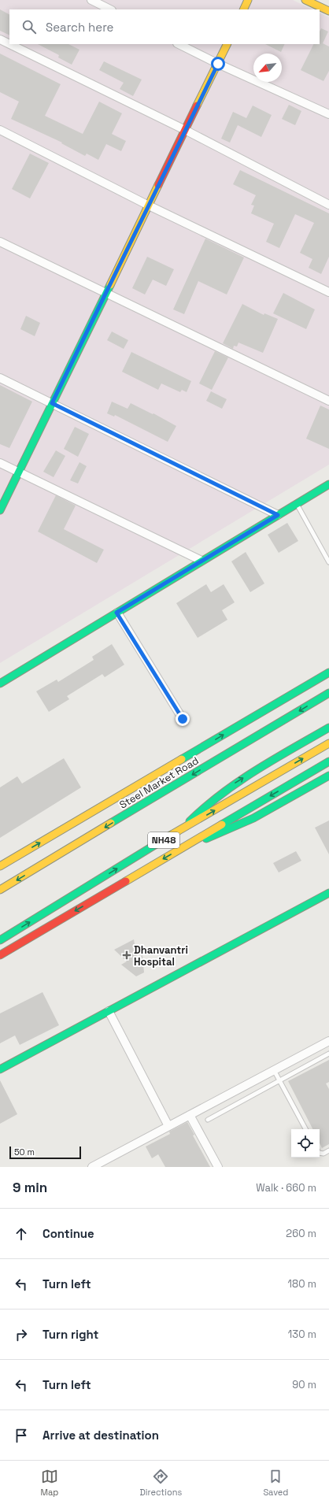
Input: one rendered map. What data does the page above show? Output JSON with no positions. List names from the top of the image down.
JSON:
{
  "streets": {
    "main road": ["Steel Market Road", "NH48"]
  },
  "places": {
    "health": ["Dhanvantri Hospital"]
  },
  "scale_bar": "50 m",
  "north": "bottom left",
  "page": {
    "search": "Search here",
    "scale": "50 m",
    "heading": ["9 min", "Walk · 660 m"],
    "list": [
      ["Continue", "260 m"],
      ["Turn left", "180 m"],
      ["Turn right", "130 m"],
      ["Turn left", "90 m"],
      "Arrive at destination"
    ],
    "nav": ["Map", "Directions", "Saved"]
  }
}
